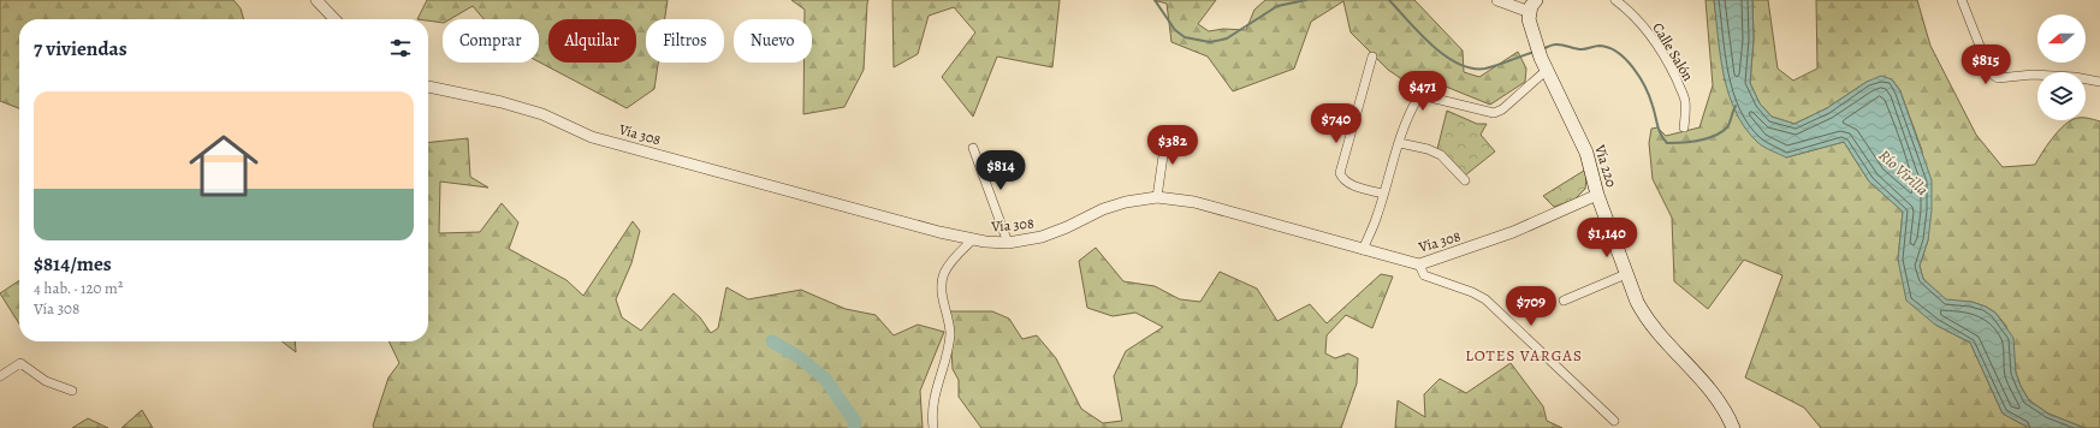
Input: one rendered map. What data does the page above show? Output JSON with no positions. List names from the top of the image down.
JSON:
{
  "streets": {
    "main road": ["Vía 220"],
    "street": ["Calle Salón", "Vía 308"]
  },
  "crossings": [
    ["Vía 308", "Vía 220"]
  ],
  "districts": ["LOTES VARGAS"],
  "water": ["Río Virilla"],
  "north": "left",
  "page": {
    "chip": [
      "Comprar",
      "Alquilar",
      "Filtros",
      "Nuevo"
    ],
    "heading": "7 viviendas",
    "price": [
      "$815",
      "$471",
      "$740",
      "$382",
      "$814",
      "$1,140",
      "$709"
    ],
    "list": [
      {
        "name": "$814/mes",
        "note": "4 hab. · 120 m² · Vía 308"
      }
    ]
  }
}
